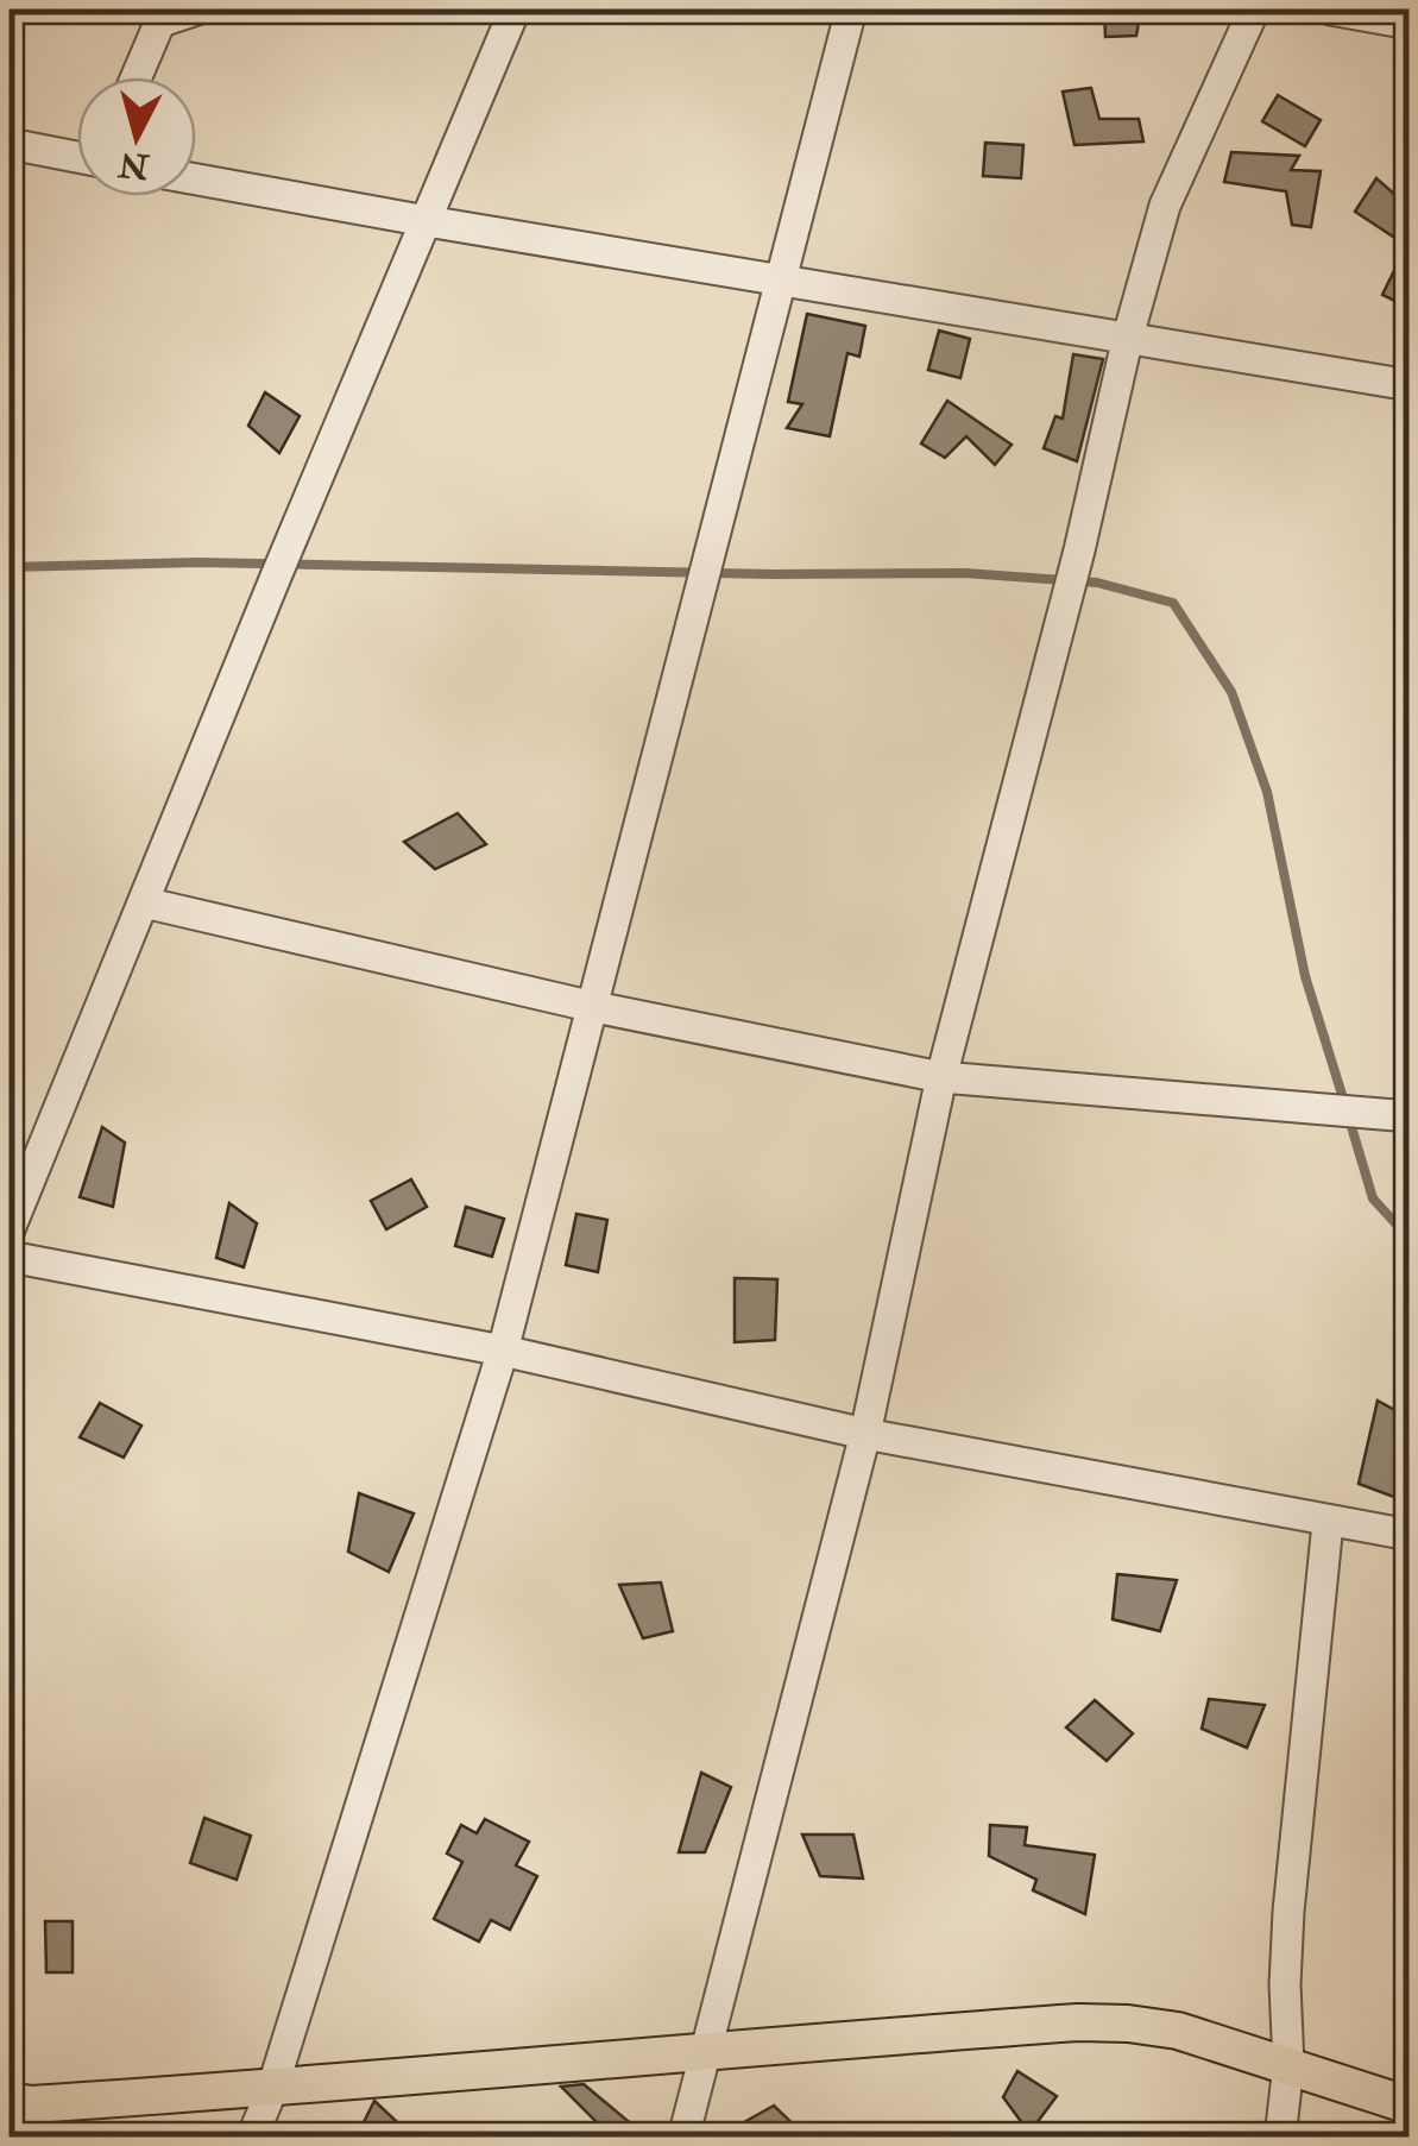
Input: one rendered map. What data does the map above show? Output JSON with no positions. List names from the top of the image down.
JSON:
{
  "north": "bottom"
}
